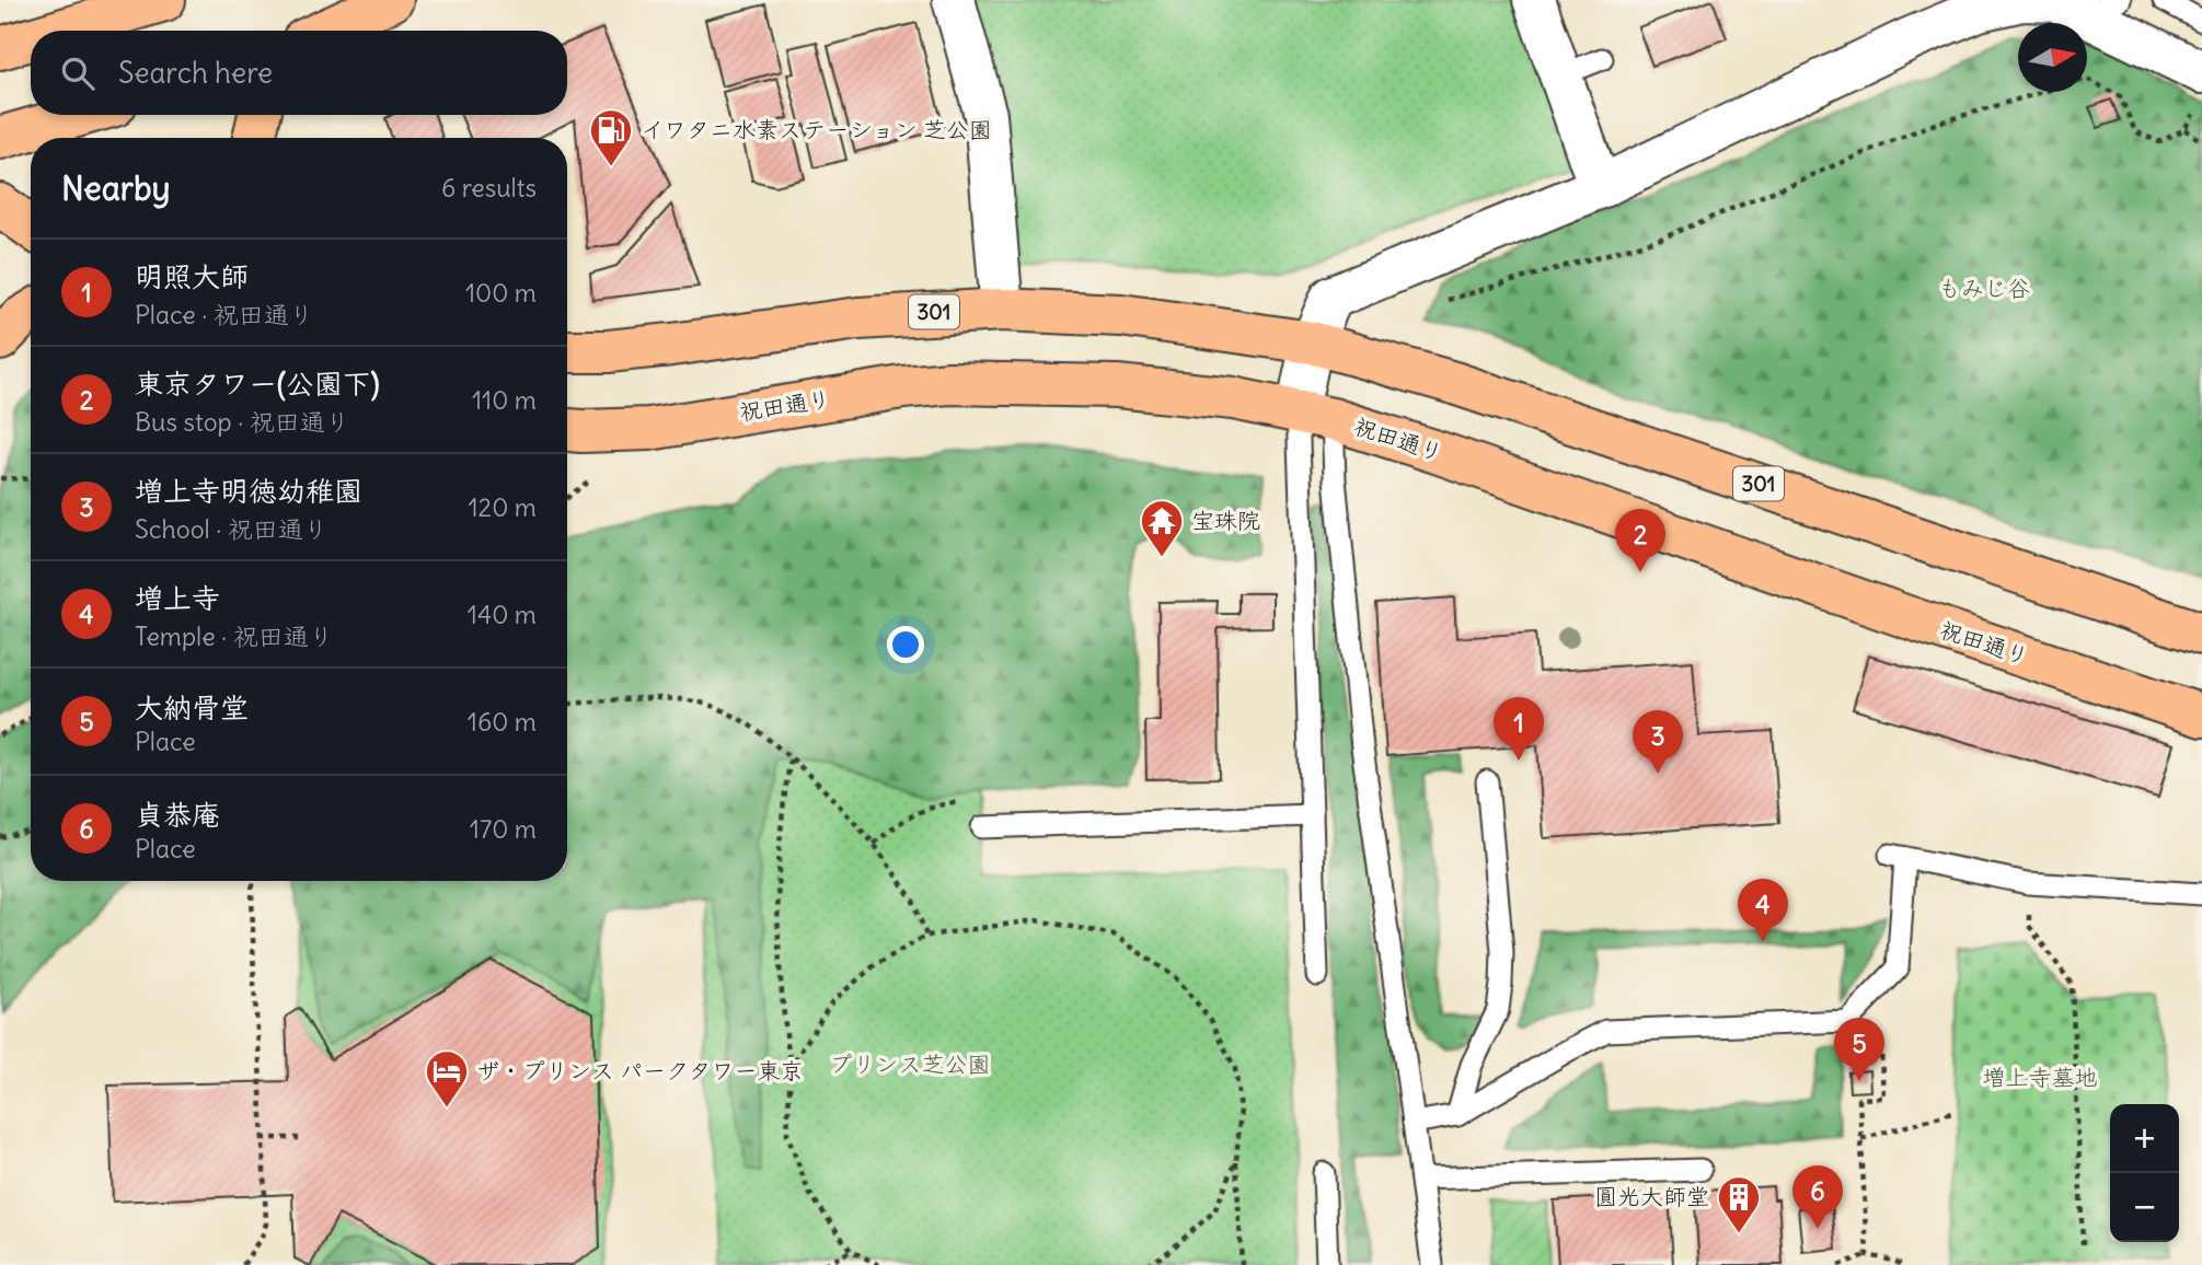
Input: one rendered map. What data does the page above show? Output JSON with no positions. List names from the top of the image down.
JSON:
{
  "streets": {
    "main road": ["301", "祝田通り"]
  },
  "parks": ["もみじ谷", "プリンス芝公園", "増上寺墓地"],
  "places": {
    "fuel station": ["イワタニ水素ステーション 芝公園"],
    "temple": ["宝珠院"],
    "hotel": ["ザ・プリンス パークタワー東京"],
    "building": ["圓光大師堂"]
  },
  "north": "right",
  "page": {
    "search": "Search here",
    "heading": ["Nearby", "6 results"],
    "list": [
      {
        "mark": "1",
        "name": "明照大師",
        "note": "Place · 祝田通り",
        "value": "100 m"
      },
      {
        "mark": "2",
        "name": "東京タワー(公園下)",
        "note": "Bus stop · 祝田通り",
        "value": "110 m"
      },
      {
        "mark": "3",
        "name": "増上寺明徳幼稚園",
        "note": "School · 祝田通り",
        "value": "120 m"
      },
      {
        "mark": "4",
        "name": "増上寺",
        "note": "Temple · 祝田通り",
        "value": "140 m"
      },
      {
        "mark": "5",
        "name": "大納骨堂",
        "note": "Place",
        "value": "160 m"
      },
      {
        "mark": "6",
        "name": "貞恭庵",
        "note": "Place",
        "value": "170 m"
      }
    ],
    "pins": [
      "2",
      "1",
      "3",
      "4",
      "5",
      "6"
    ],
    "map_buttons": ["+", "−"]
  }
}
